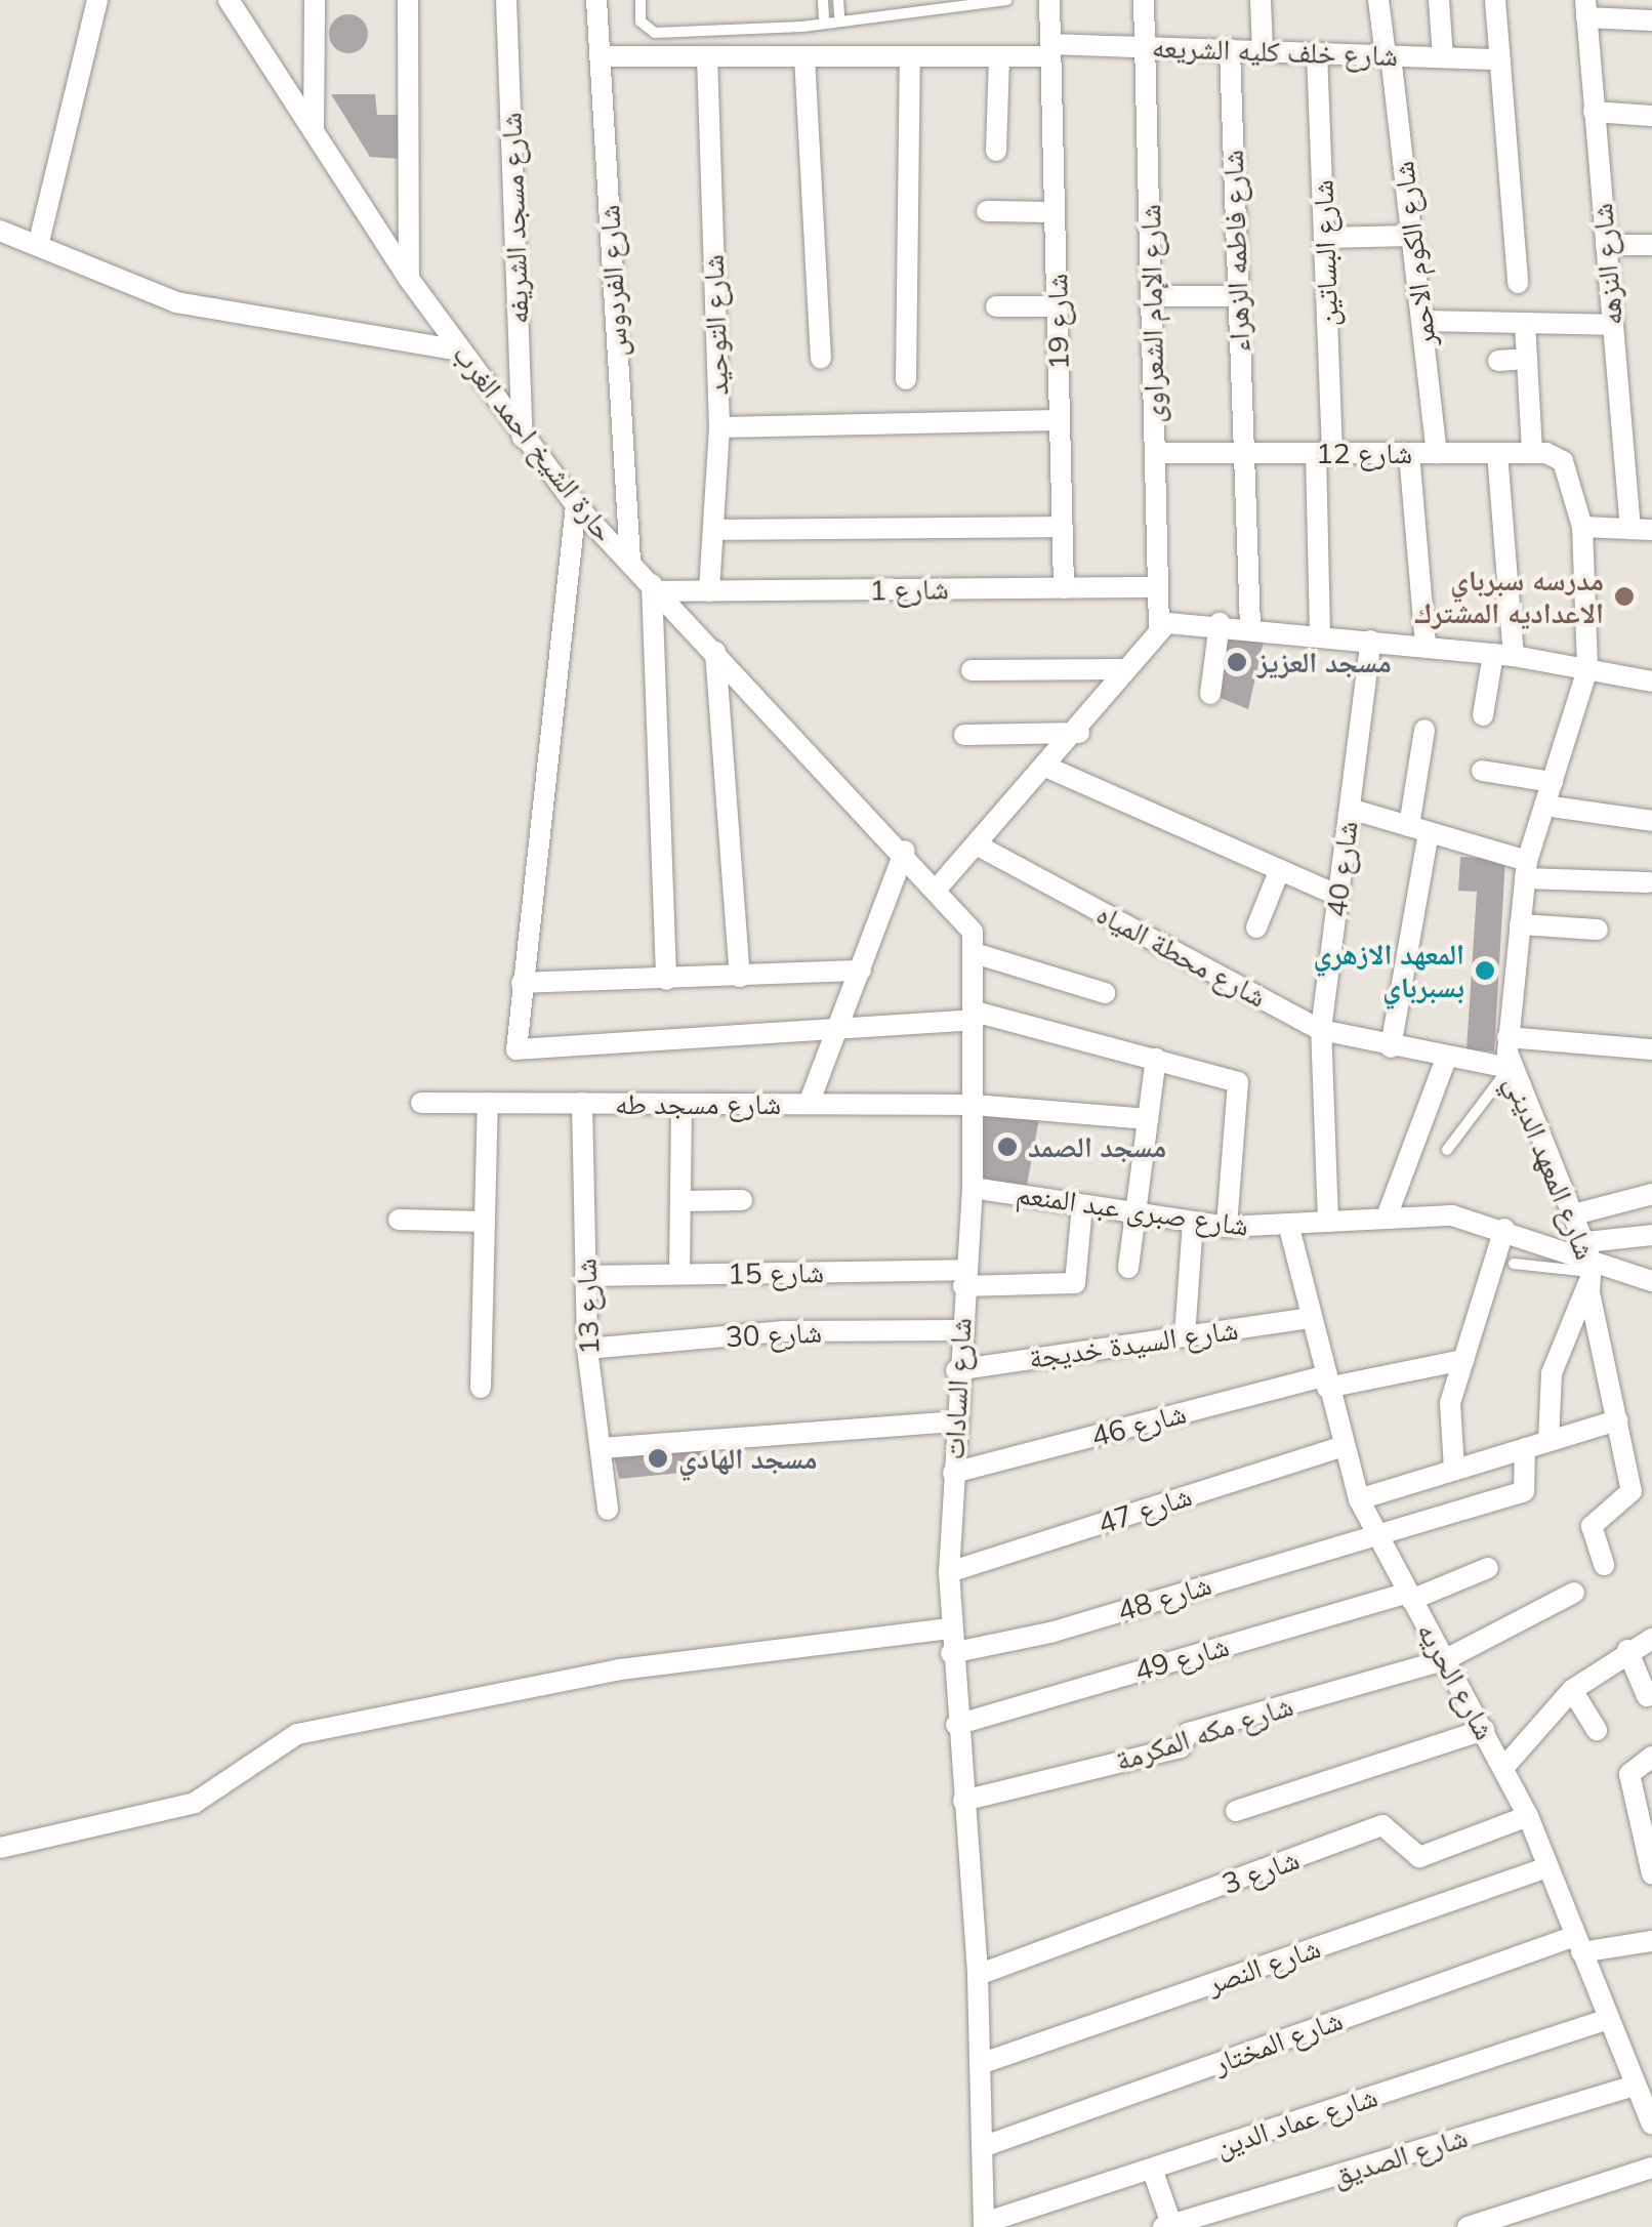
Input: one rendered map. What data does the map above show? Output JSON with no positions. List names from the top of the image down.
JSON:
{
  "streets": {
    "street": [
      "شارع خلف كليه الشريعه",
      "شارع مسجد الشريفه",
      "شارع فاطمه الزهراء",
      "شارع البساتين",
      "شارع الكوم الاحمر",
      "شارع النزهه",
      "شارع الفردوس",
      "شارع الإمام الشعراوى",
      "شارع 19",
      "شارع التوحيد",
      "حارة الشيخ احمد الغرب",
      "شارع 12",
      "شارع 1",
      "شارع 40",
      "شارع محطة المياه",
      "شارع مسجد طه",
      "شارع المعهد الديني",
      "شارع صبرى عبد المنعم",
      "شارع 15",
      "شارع 13",
      "شارع 30",
      "شارع السيدة خديجة",
      "شارع السادات",
      "شارع 46",
      "شارع 47",
      "شارع 48",
      "شارع 49",
      "شارع الحريه",
      "شارع مكه المكرمة",
      "شارع 3",
      "شارع النصر",
      "شارع المختار",
      "شارع عماد الدين",
      "شارع الصديق"
    ]
  },
  "crossings": [
    ["شارع خلف كليه الشريعه", "شارع فاطمه الزهراء"],
    ["شارع خلف كليه الشريعه", "شارع البساتين"],
    ["شارع خلف كليه الشريعه", "شارع الكوم الاحمر"],
    ["شارع خلف كليه الشريعه", "شارع الفردوس"],
    ["شارع خلف كليه الشريعه", "شارع الإمام الشعراوى"],
    ["شارع خلف كليه الشريعه", "شارع 19"],
    ["شارع خلف كليه الشريعه", "شارع التوحيد"],
    ["شارع مسجد الشريفه", "حارة الشيخ احمد الغرب"],
    ["شارع فاطمه الزهراء", "شارع 12"],
    ["شارع البساتين", "شارع 12"],
    ["شارع الكوم الاحمر", "شارع 12"],
    ["شارع الفردوس", "حارة الشيخ احمد الغرب"],
    ["شارع الإمام الشعراوى", "شارع 12"],
    ["شارع الإمام الشعراوى", "شارع 1"],
    ["شارع 19", "شارع 1"],
    ["شارع التوحيد", "شارع 1"],
    ["حارة الشيخ احمد الغرب", "شارع 1"],
    ["حارة الشيخ احمد الغرب", "شارع السادات"],
    ["شارع 12", "شارع المعهد الديني"],
    ["شارع 40", "شارع محطة المياه"],
    ["شارع 40", "شارع صبرى عبد المنعم"],
    ["شارع محطة المياه", "شارع المعهد الديني"],
    ["شارع مسجد طه", "شارع 13"],
    ["شارع مسجد طه", "شارع السادات"],
    ["شارع المعهد الديني", "شارع صبرى عبد المنعم"],
    ["شارع صبرى عبد المنعم", "شارع 15"],
    ["شارع صبرى عبد المنعم", "شارع السادات"],
    ["شارع صبرى عبد المنعم", "شارع الحريه"],
    ["شارع 15", "شارع 13"],
    ["شارع 15", "شارع السادات"],
    ["شارع 13", "شارع 30"],
    ["شارع 30", "شارع السادات"],
    ["شارع السيدة خديجة", "شارع السادات"],
    ["شارع السيدة خديجة", "شارع الحريه"],
    ["شارع السادات", "شارع 46"],
    ["شارع السادات", "شارع 47"],
    ["شارع السادات", "شارع 48"],
    ["شارع السادات", "شارع 49"],
    ["شارع السادات", "شارع مكه المكرمة"],
    ["شارع السادات", "شارع 3"],
    ["شارع السادات", "شارع النصر"],
    ["شارع السادات", "شارع المختار"],
    ["شارع السادات", "شارع عماد الدين"],
    ["شارع 46", "شارع الحريه"],
    ["شارع 47", "شارع الحريه"],
    ["شارع 48", "شارع الحريه"],
    ["شارع 49", "شارع الحريه"],
    ["شارع الحريه", "شارع مكه المكرمة"],
    ["شارع الحريه", "شارع 3"],
    ["شارع الحريه", "شارع النصر"],
    ["شارع الحريه", "شارع المختار"],
    ["شارع الحريه", "شارع عماد الدين"],
    ["شارع الحريه", "شارع الصديق"]
  ],
  "places": [
    "مدرسه سبرباي الاعداديه المشترك",
    "مسجد العزيز",
    "المعهد الازهري بسبرباي",
    "مسجد الصمد",
    "مسجد الهادي"
  ]
}
